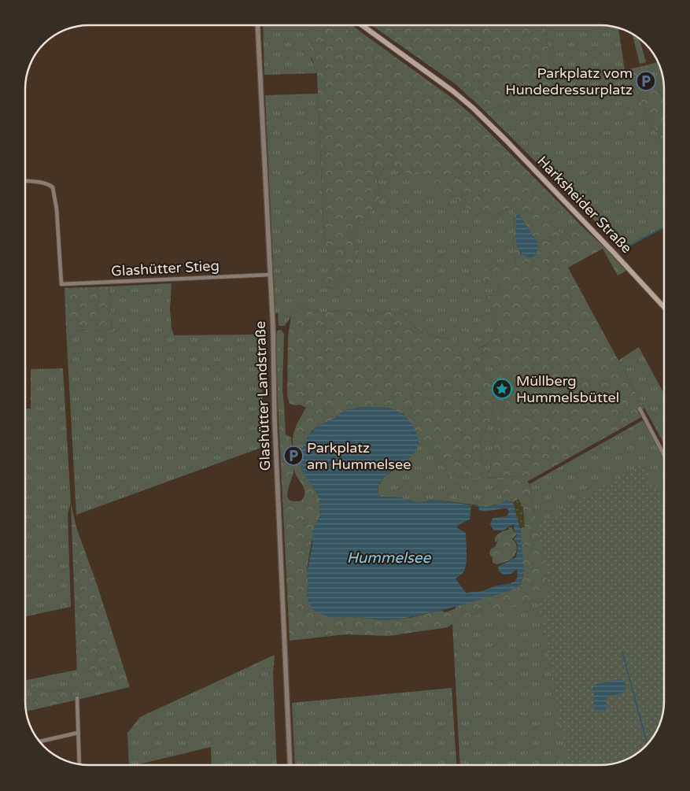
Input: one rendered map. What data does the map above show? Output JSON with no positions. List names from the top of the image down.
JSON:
{
  "streets": {
    "main road": ["Harksheider Straße"],
    "street": ["Glashütter Stieg", "Glashütter Landstraße"]
  },
  "crossings": [
    ["Glashütter Stieg", "Glashütter Landstraße"]
  ],
  "water": ["Hummelsee"],
  "places": {
    "parking": ["Parkplatz vom Hundedressurplatz", "Parkplatz am Hummelsee"],
    "place": ["Müllberg Hummelsbüttel"]
  }
}
